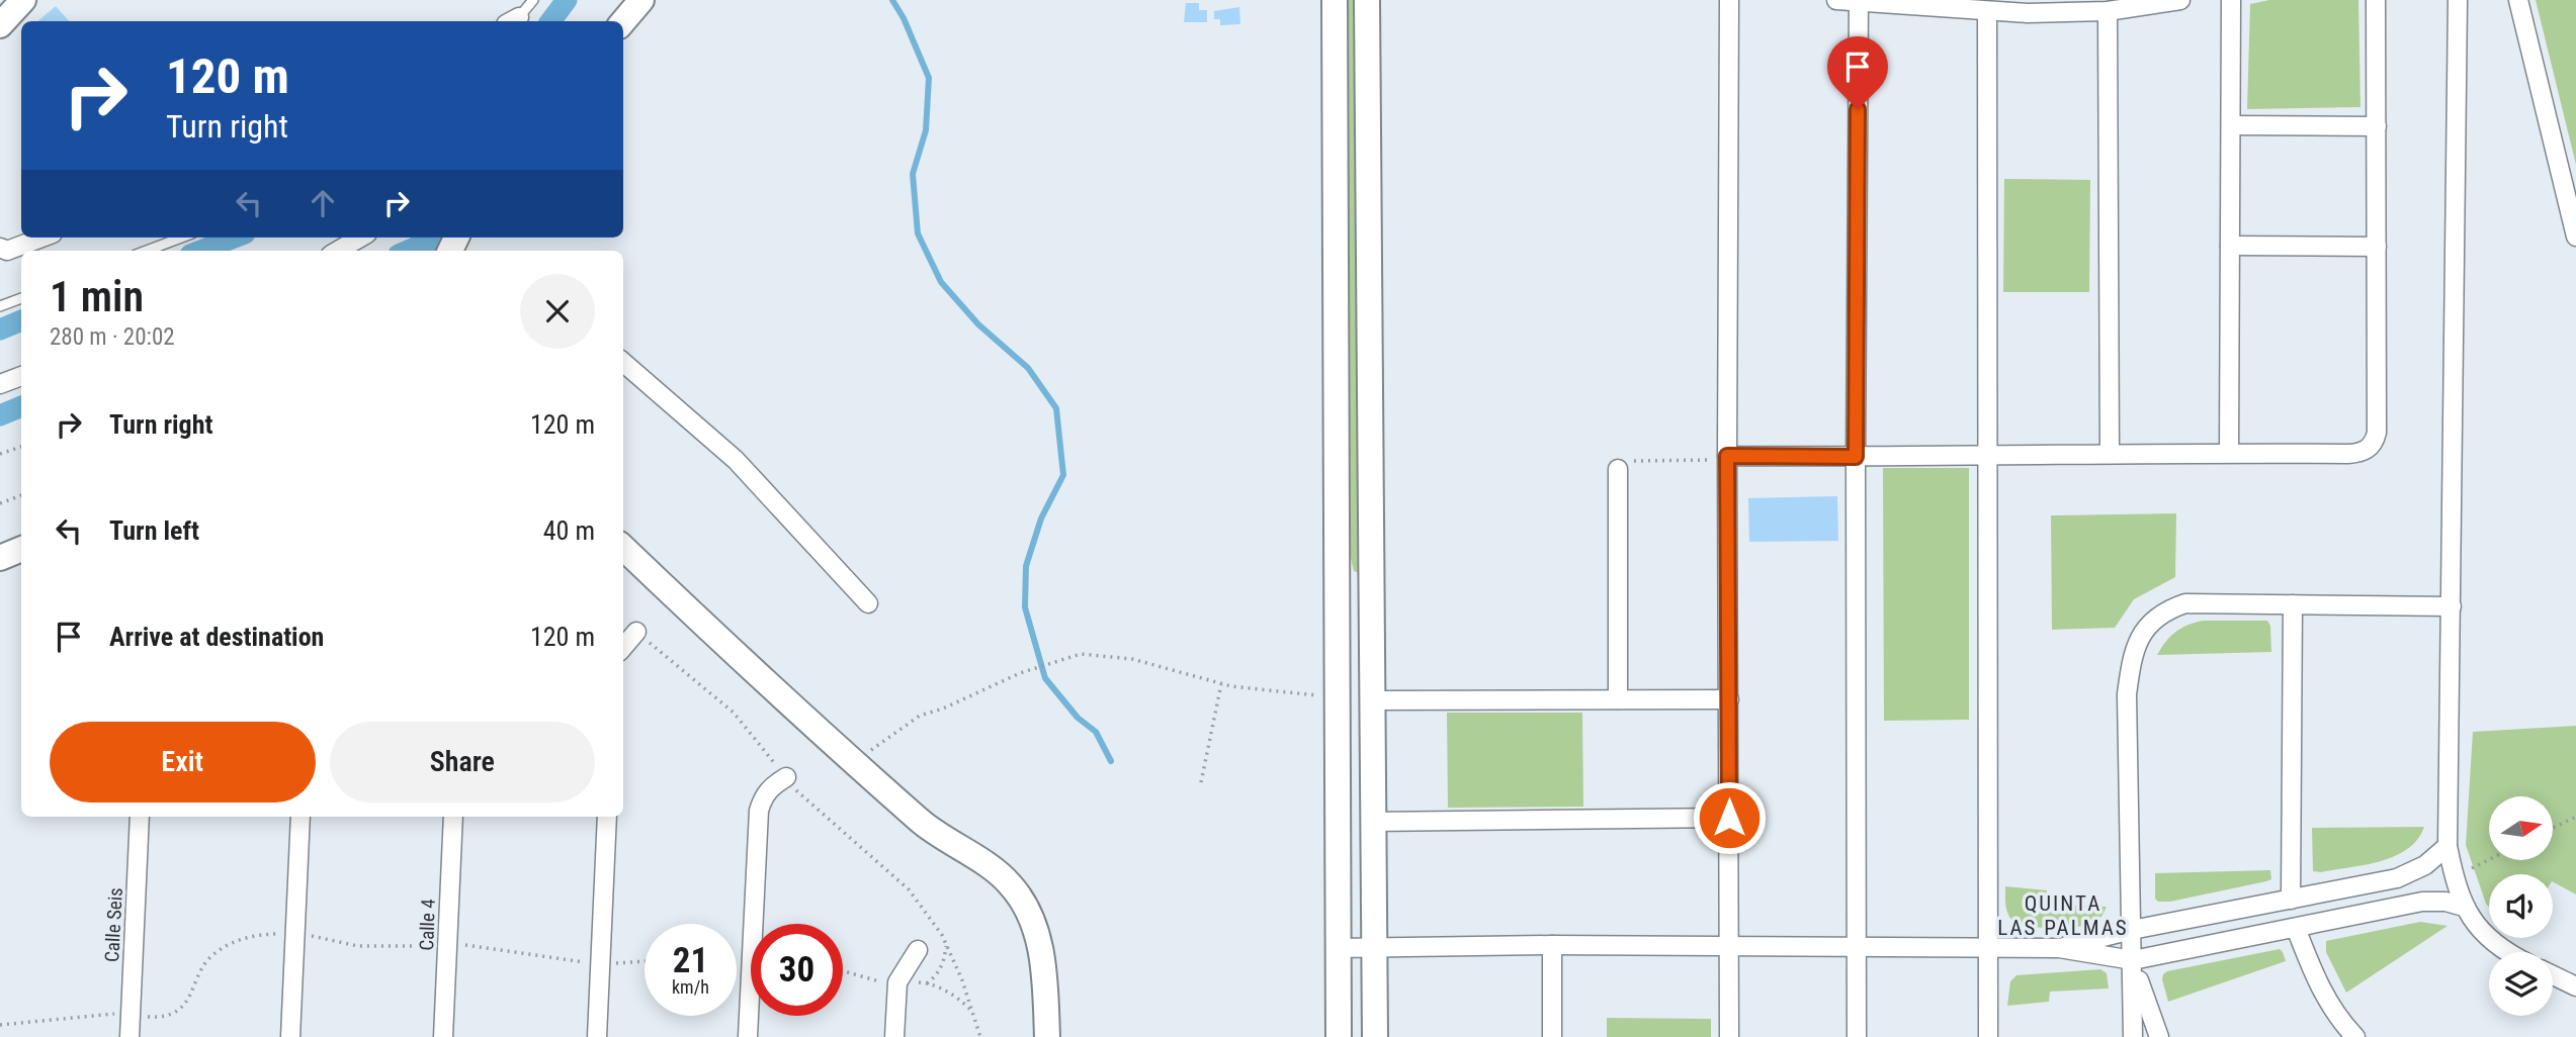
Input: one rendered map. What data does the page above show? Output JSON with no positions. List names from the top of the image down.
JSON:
{
  "streets": {
    "street": ["Calle Seis", "Calle 4"]
  },
  "districts": ["QUINTA LAS PALMAS"],
  "north": "right",
  "page": {
    "turn": ["120 m", "Turn right"],
    "heading": ["1 min", "280 m · 20:02"],
    "list": [
      {
        "name": "Turn right",
        "value": "120 m"
      },
      {
        "name": "Turn left",
        "value": "40 m"
      },
      {
        "name": "Arrive at destination",
        "value": "120 m"
      }
    ],
    "buttons": ["Exit", "Share"],
    "speed": "21 km/h",
    "limit": "30"
  }
}
